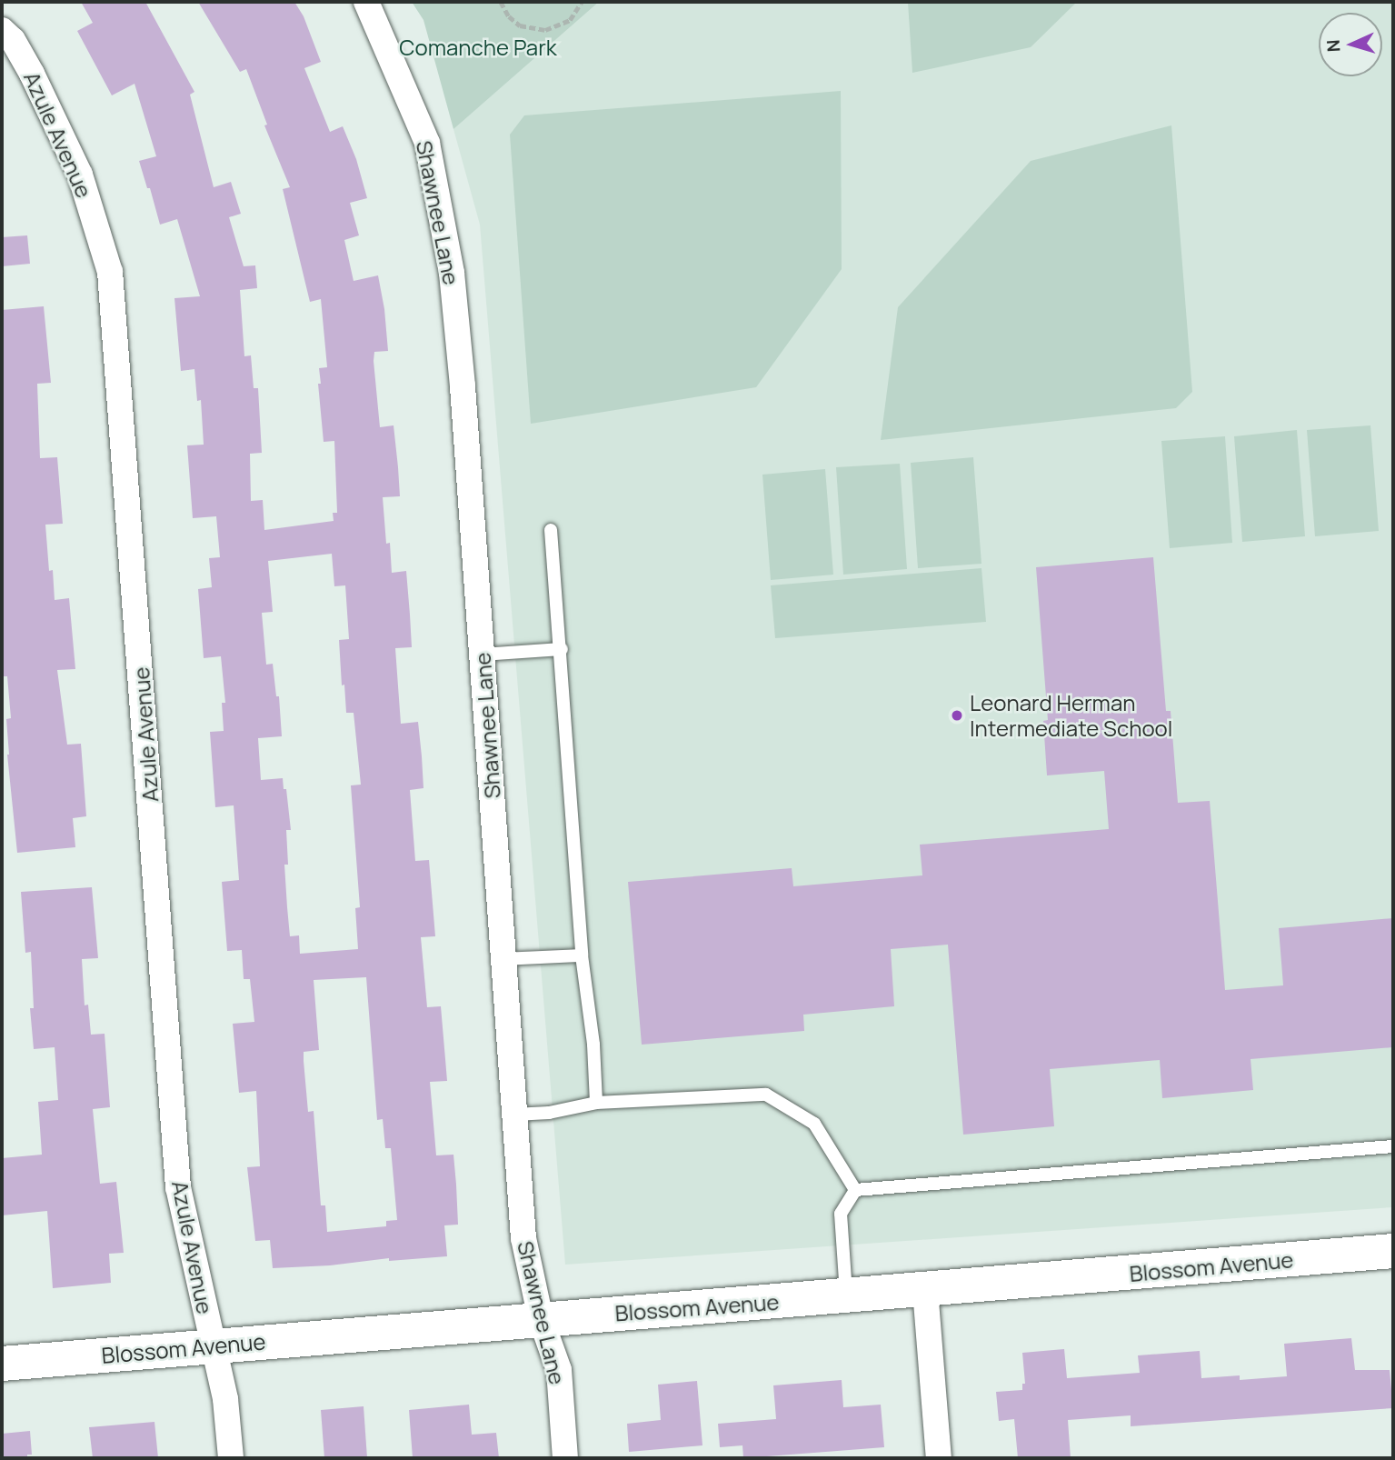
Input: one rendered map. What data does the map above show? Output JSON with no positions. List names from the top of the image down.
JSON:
{
  "streets": {
    "street": ["Azule Avenue", "Shawnee Lane", "Blossom Avenue"]
  },
  "crossings": [
    ["Azule Avenue", "Blossom Avenue"],
    ["Shawnee Lane", "Blossom Avenue"]
  ],
  "parks": ["Comanche Park"],
  "places": ["Leonard Herman Intermediate School"],
  "north": "left"
}
